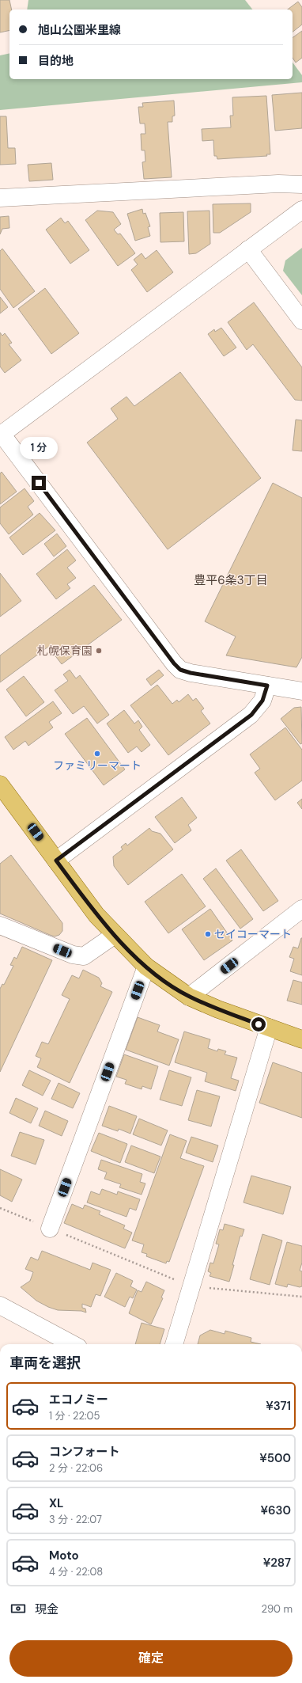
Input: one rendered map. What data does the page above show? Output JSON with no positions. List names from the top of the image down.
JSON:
{
  "districts": ["豊平6条3丁目"],
  "places": ["札幌保育園", "ファミリーマート", "セイコーマート"],
  "page": {
    "banner": ["旭山公園米里線", "目的地"],
    "bubble": "1 分",
    "heading": "車両を選択",
    "list": [
      {
        "name": "エコノミー",
        "note": "1 分 · 22:05",
        "value": "¥371"
      },
      {
        "name": "コンフォート",
        "note": "2 分 · 22:06",
        "value": "¥500"
      },
      {
        "name": "XL",
        "note": "3 分 · 22:07",
        "value": "¥630"
      },
      {
        "name": "Moto",
        "note": "4 分 · 22:08",
        "value": "¥287"
      }
    ],
    "pay": ["現金", "290 m"],
    "buttons": "確定"
  }
}
